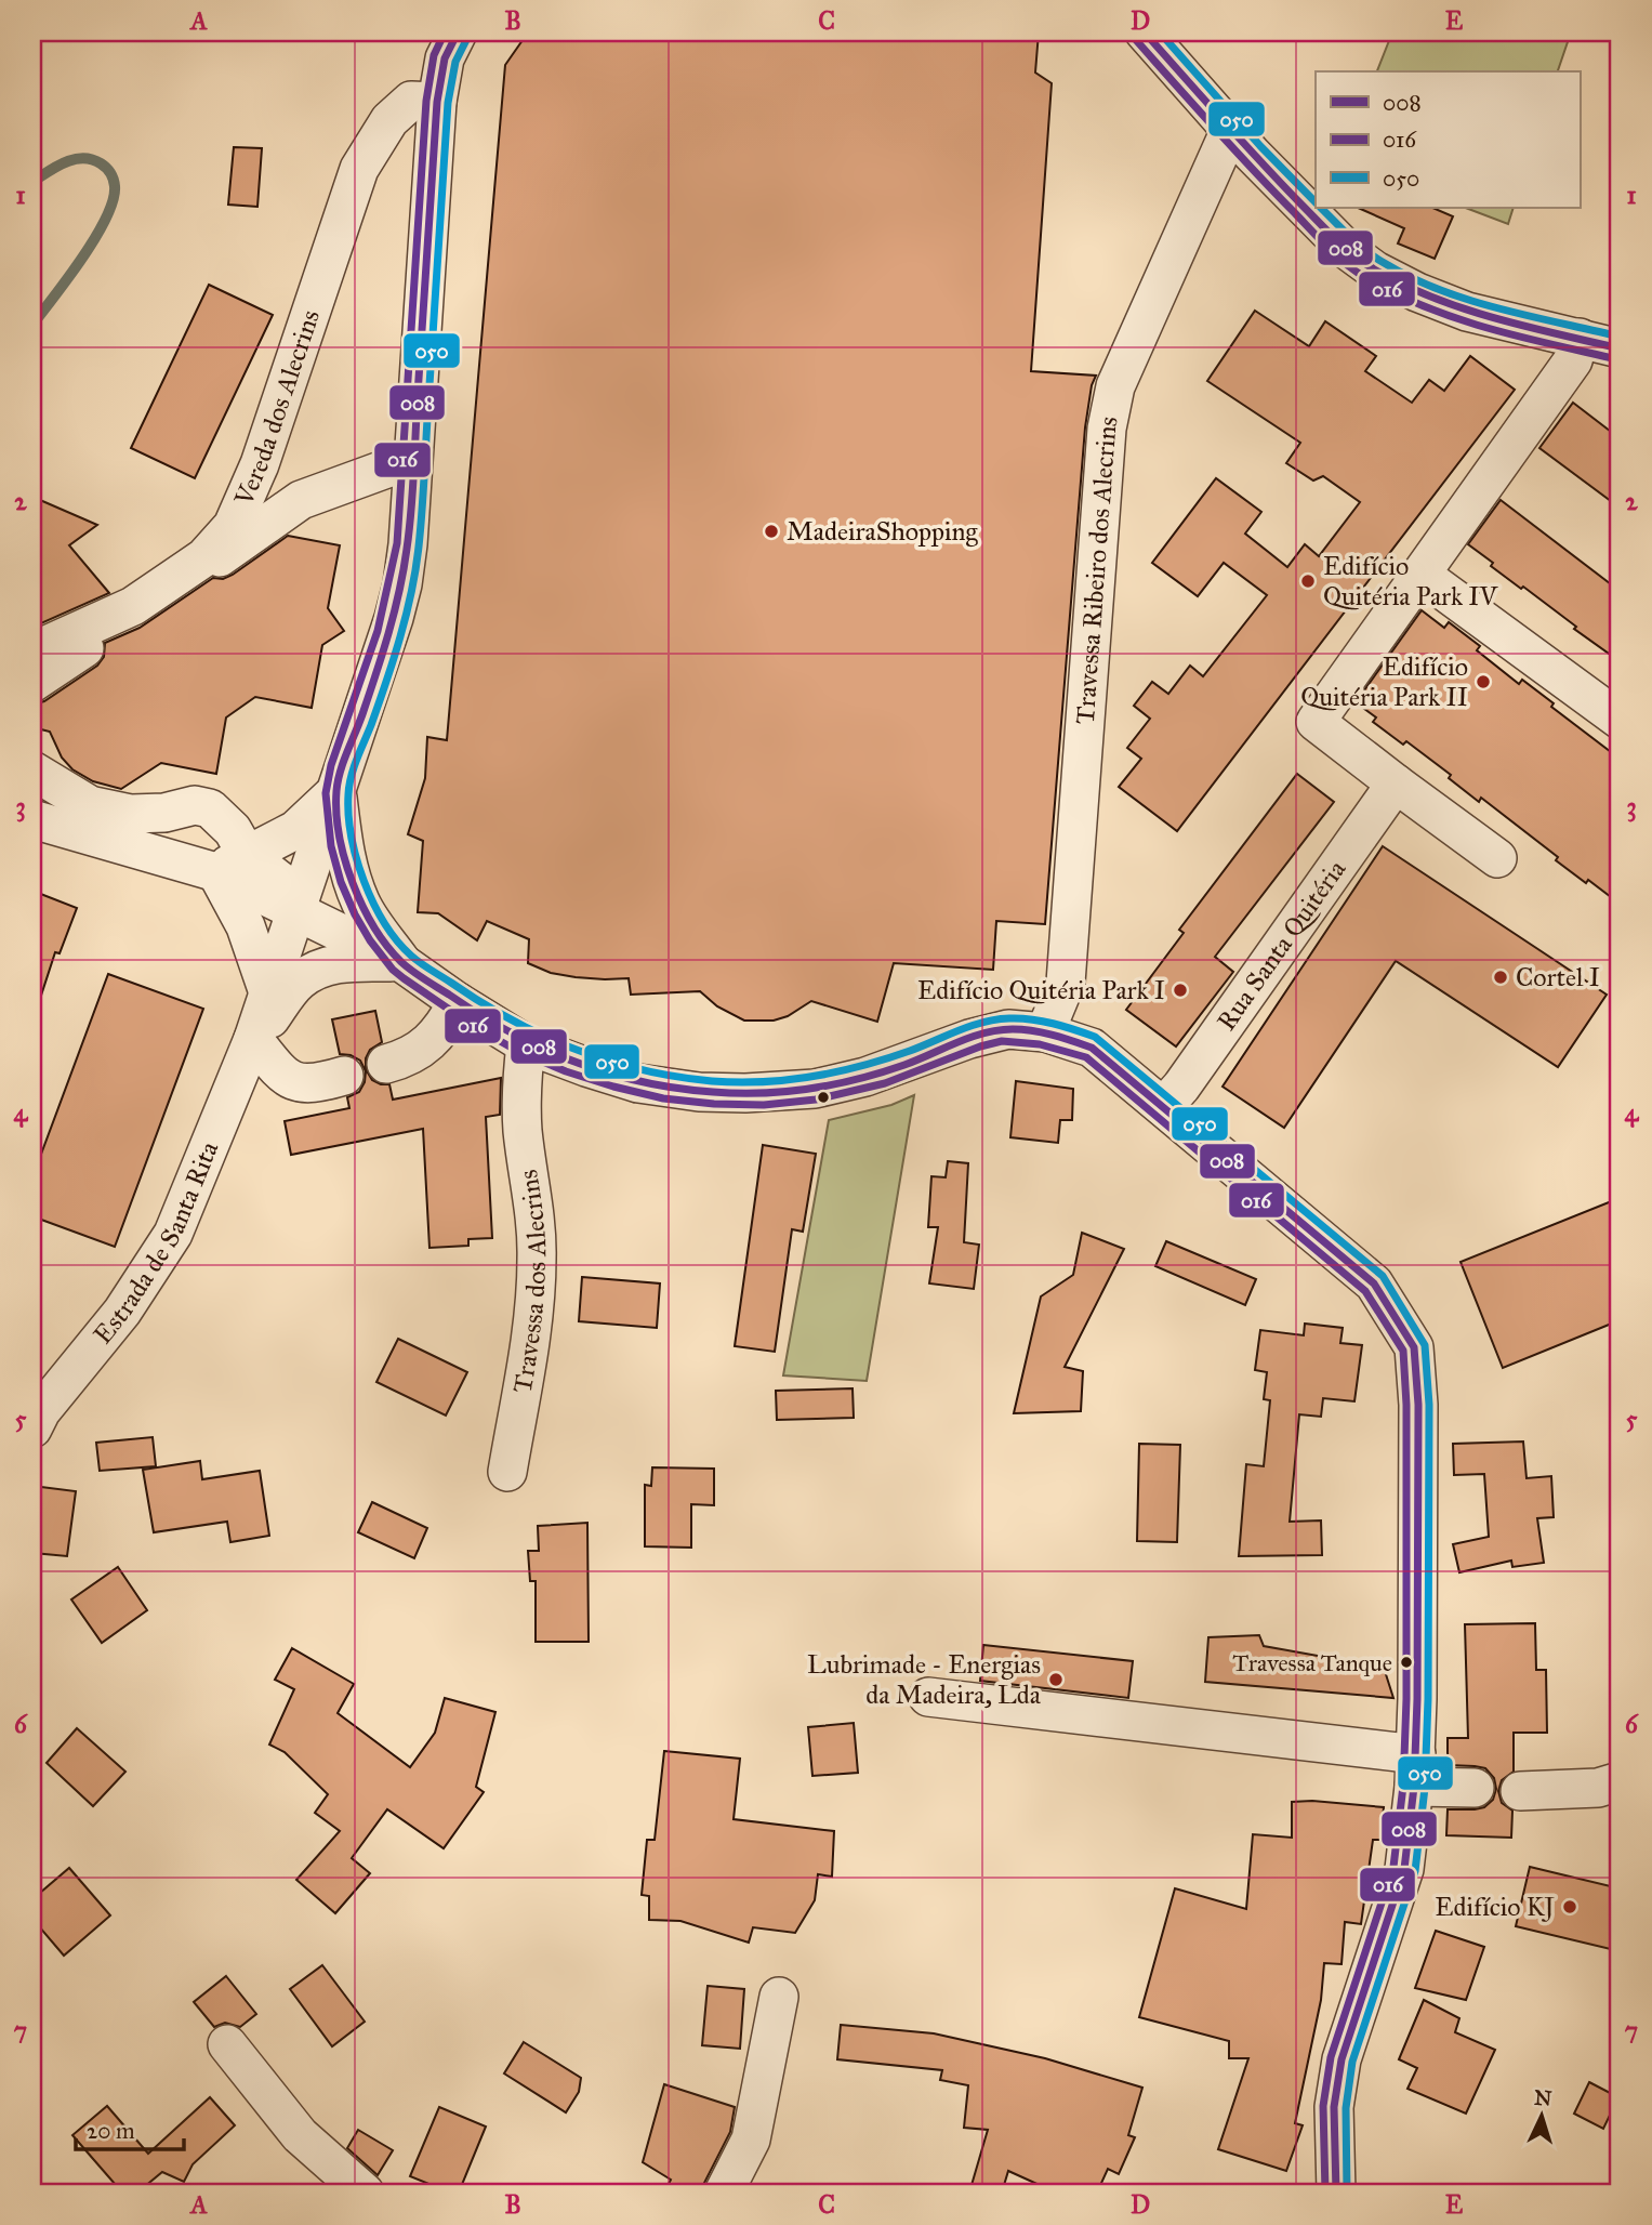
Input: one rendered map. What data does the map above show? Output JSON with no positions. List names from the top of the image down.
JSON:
{
  "streets": {
    "street": [
      "Vereda dos Alecrins",
      "Travessa Ribeiro dos Alecrins",
      "Rua Santa Quitéria",
      "Estrada de Santa Rita",
      "Travessa dos Alecrins"
    ]
  },
  "crossings": [
    ["Vereda dos Alecrins", "Estrada de Santa Rita"]
  ],
  "places": [
    "MadeiraShopping",
    "Edifício Quitéria Park IV",
    "Edifício Quitéria Park II",
    "Cortel I",
    "Edifício Quitéria Park I",
    "Travessa Tanque",
    "Lubrimade - Energias da Madeira, Lda",
    "Edifício KJ"
  ],
  "lines": ["transit line 008", "transit line 016", "transit line 050"],
  "legend": ["008", "016", "050"],
  "scale_bar": "20 m",
  "north": "top",
  "grid": {
    "columns": [
      "A",
      "B",
      "C",
      "D",
      "E"
    ],
    "rows": [
      "1",
      "2",
      "3",
      "4",
      "5",
      "6",
      "7"
    ]
  }
}
